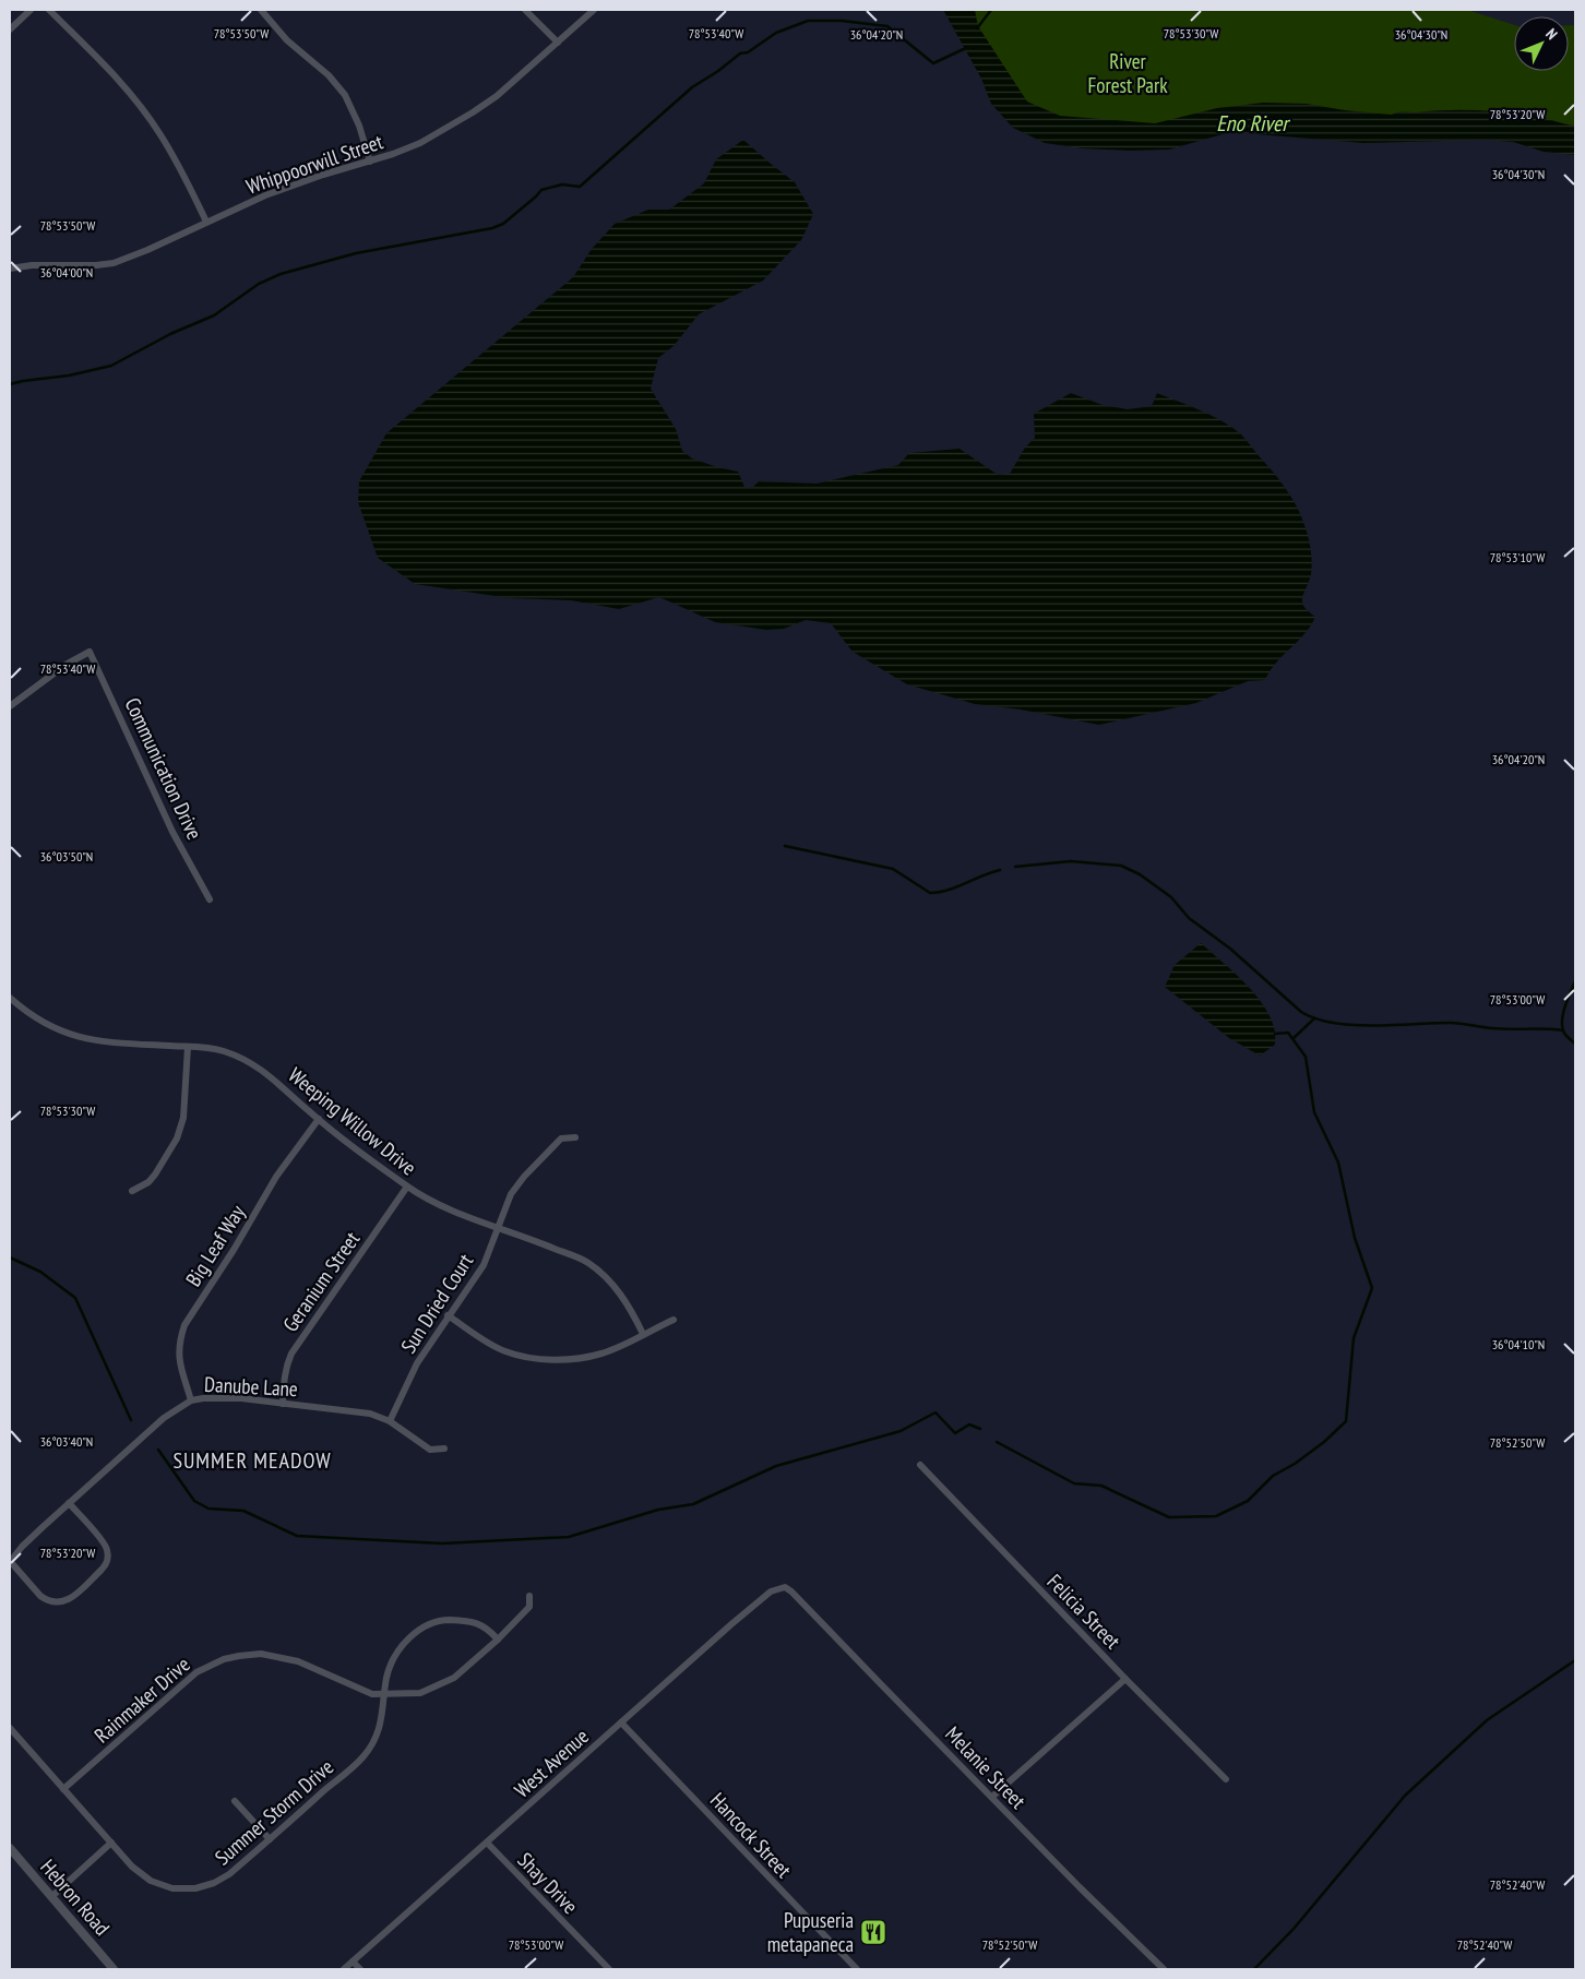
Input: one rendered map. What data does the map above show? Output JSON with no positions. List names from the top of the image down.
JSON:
{
  "streets": {
    "street": [
      "Whippoorwill Street",
      "Communication Drive",
      "Weeping Willow Drive",
      "Big Leaf Way",
      "Geranium Street",
      "Sun Dried Court",
      "Danube Lane",
      "Felicia Street",
      "Rainmaker Drive",
      "West Avenue",
      "Melanie Street",
      "Summer Storm Drive",
      "Hancock Street",
      "Shay Drive",
      "Hebron Road"
    ]
  },
  "crossings": [
    ["Weeping Willow Drive", "Big Leaf Way"],
    ["Weeping Willow Drive", "Geranium Street"],
    ["Weeping Willow Drive", "Sun Dried Court"],
    ["Big Leaf Way", "Danube Lane"],
    ["Geranium Street", "Danube Lane"],
    ["Sun Dried Court", "Danube Lane"],
    ["Rainmaker Drive", "Summer Storm Drive"],
    ["West Avenue", "Melanie Street"],
    ["West Avenue", "Hancock Street"],
    ["West Avenue", "Shay Drive"]
  ],
  "districts": ["SUMMER MEADOW"],
  "water": ["Eno River"],
  "parks": ["River Forest Park"],
  "places": {
    "restaurant": ["Pupuseria metapaneca"]
  },
  "north": "top right",
  "coordinates": [
    "78°53'50\"W",
    "78°53'40\"W",
    "78°53'30\"W",
    "36°04'20\"N",
    "36°04'30\"N",
    "78°53'20\"W",
    "36°04'00\"N",
    "78°53'10\"W",
    "36°03'50\"N",
    "78°53'00\"W",
    "36°04'10\"N",
    "36°03'40\"N",
    "78°52'50\"W",
    "78°52'40\"W"
  ]
}
